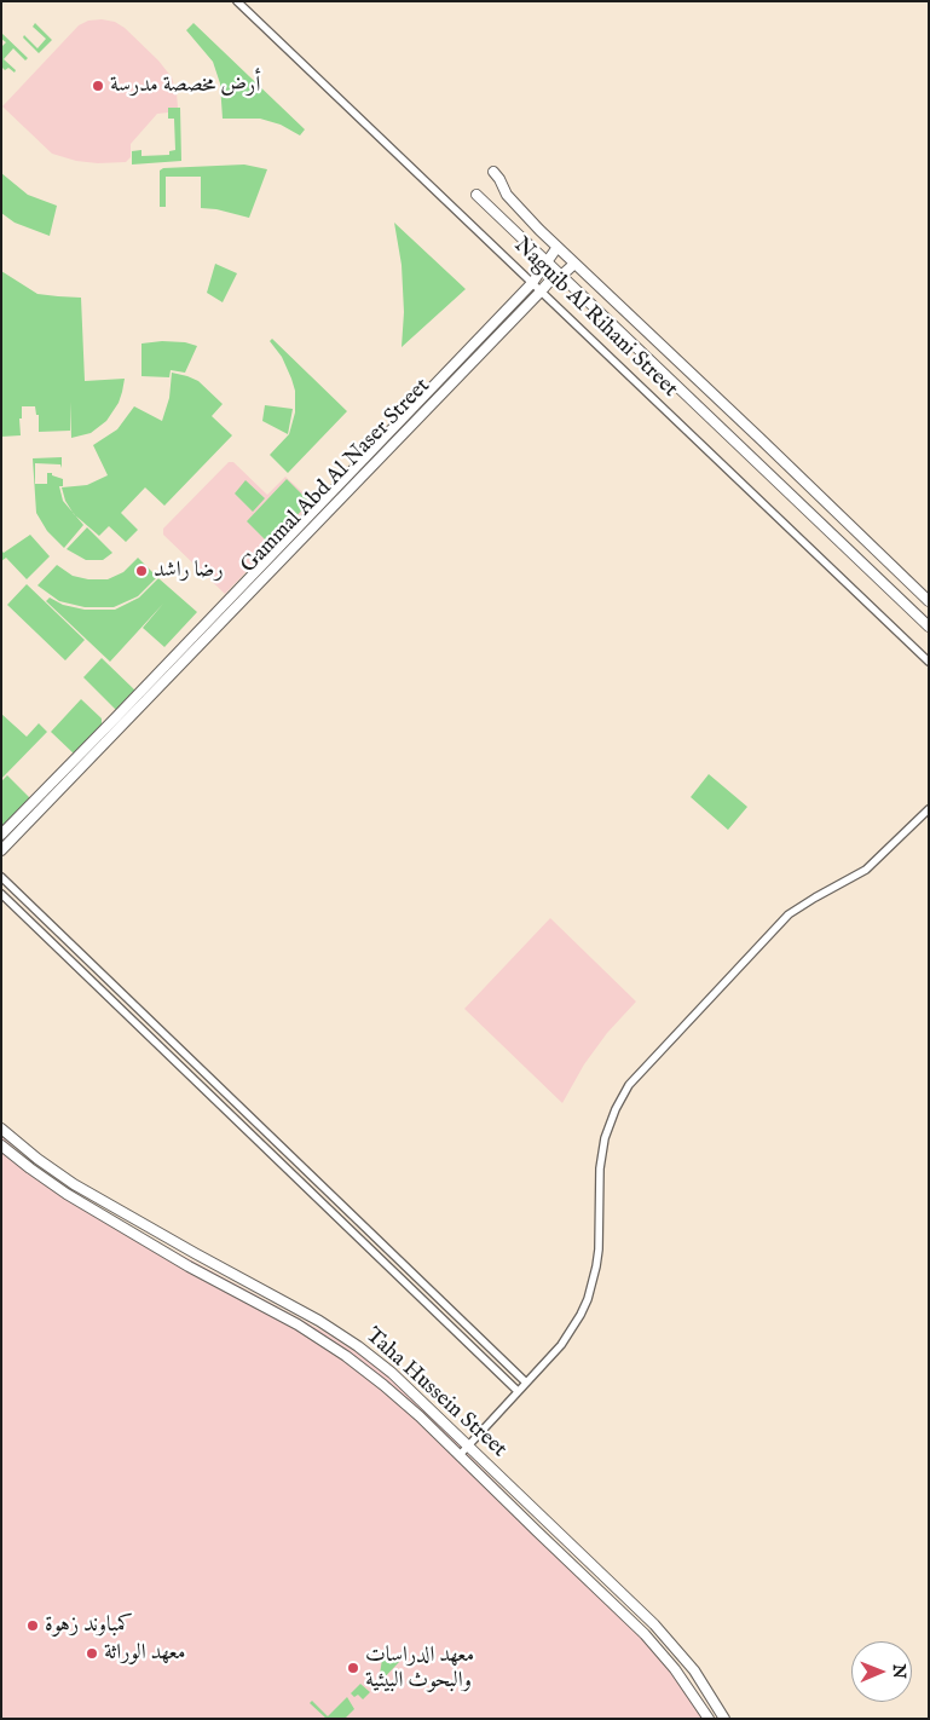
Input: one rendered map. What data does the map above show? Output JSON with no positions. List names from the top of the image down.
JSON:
{
  "streets": {
    "main road": ["Gammal Abd Al Naser Street", "Taha Hussein Street"],
    "street": ["Naguib Al Rihani Street"]
  },
  "crossings": [
    ["Naguib Al Rihani Street", "Gammal Abd Al Naser Street"]
  ],
  "places": [
    "أرض مخصصة مدرسة",
    "رضا راشد",
    "كمباوند زهوة",
    "معهد الوراثة",
    "معهد الدراسات والبحوث البيئية"
  ],
  "north": "right"
}
